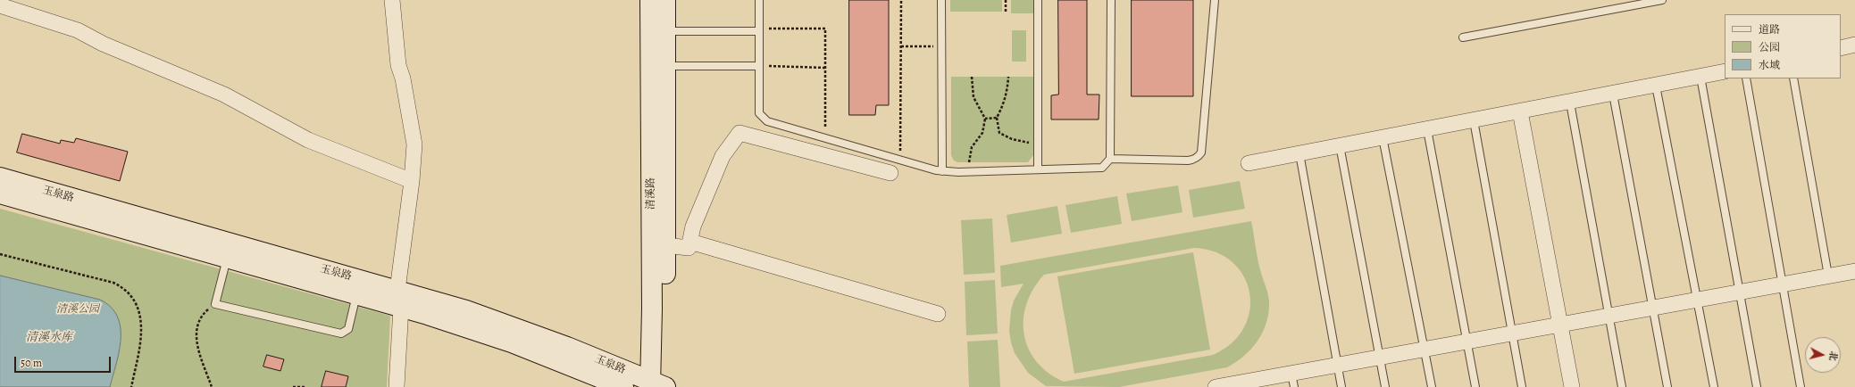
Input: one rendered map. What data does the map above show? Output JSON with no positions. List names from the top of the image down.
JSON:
{
  "streets": {
    "main road": ["清溪路", "玉泉路"]
  },
  "crossings": [
    ["清溪路", "玉泉路"]
  ],
  "water": ["清溪水库"],
  "parks": ["清溪公园"],
  "legend": ["道路", "公园", "水域"],
  "scale_bar": "50 m",
  "north": "right"
}
